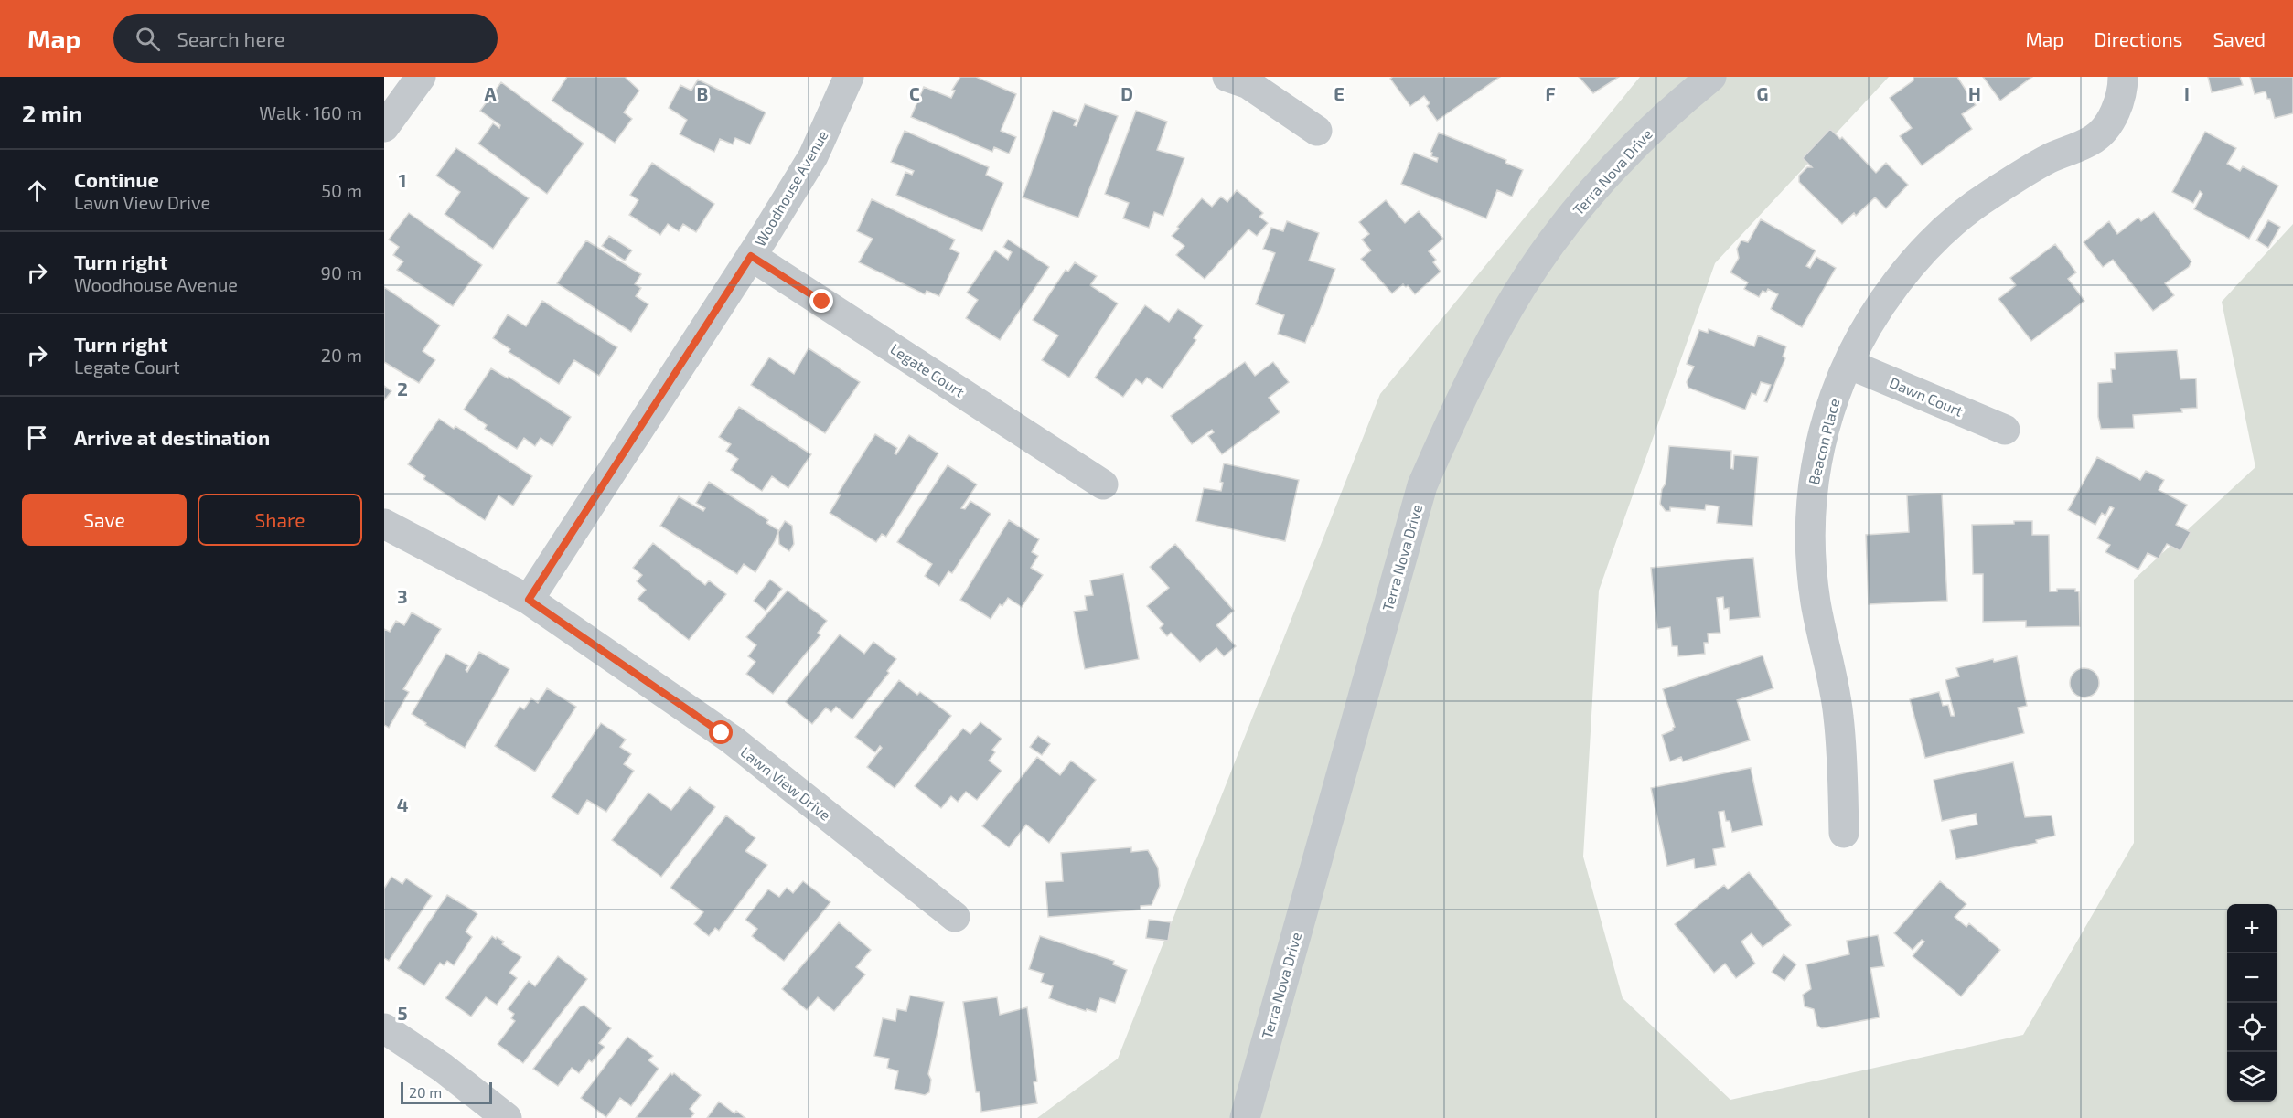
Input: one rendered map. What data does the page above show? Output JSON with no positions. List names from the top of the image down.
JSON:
{
  "streets": {
    "street": [
      "Terra Nova Drive",
      "Woodhouse Avenue",
      "Legate Court",
      "Dawn Court",
      "Beacon Place",
      "Lawn View Drive"
    ]
  },
  "crossings": [
    ["Woodhouse Avenue", "Legate Court"],
    ["Woodhouse Avenue", "Lawn View Drive"],
    ["Dawn Court", "Beacon Place"]
  ],
  "scale_bar": "20 m",
  "page": {
    "header": "Map",
    "search": "Search here",
    "nav": ["Map", "Directions", "Saved"],
    "heading": ["2 min", "Walk · 160 m"],
    "list": [
      ["Continue", "Lawn View Drive", "50 m"],
      ["Turn right", "Woodhouse Avenue", "90 m"],
      ["Turn right", "Legate Court", "20 m"],
      "Arrive at destination"
    ],
    "buttons": ["Save", "Share"],
    "map_buttons": ["+", "−"],
    "scale": "20 m"
  },
  "grid": {
    "columns": [
      "A",
      "B",
      "C",
      "D",
      "E",
      "F",
      "G",
      "H",
      "I"
    ],
    "rows": [
      "1",
      "2",
      "3",
      "4",
      "5"
    ]
  }
}
